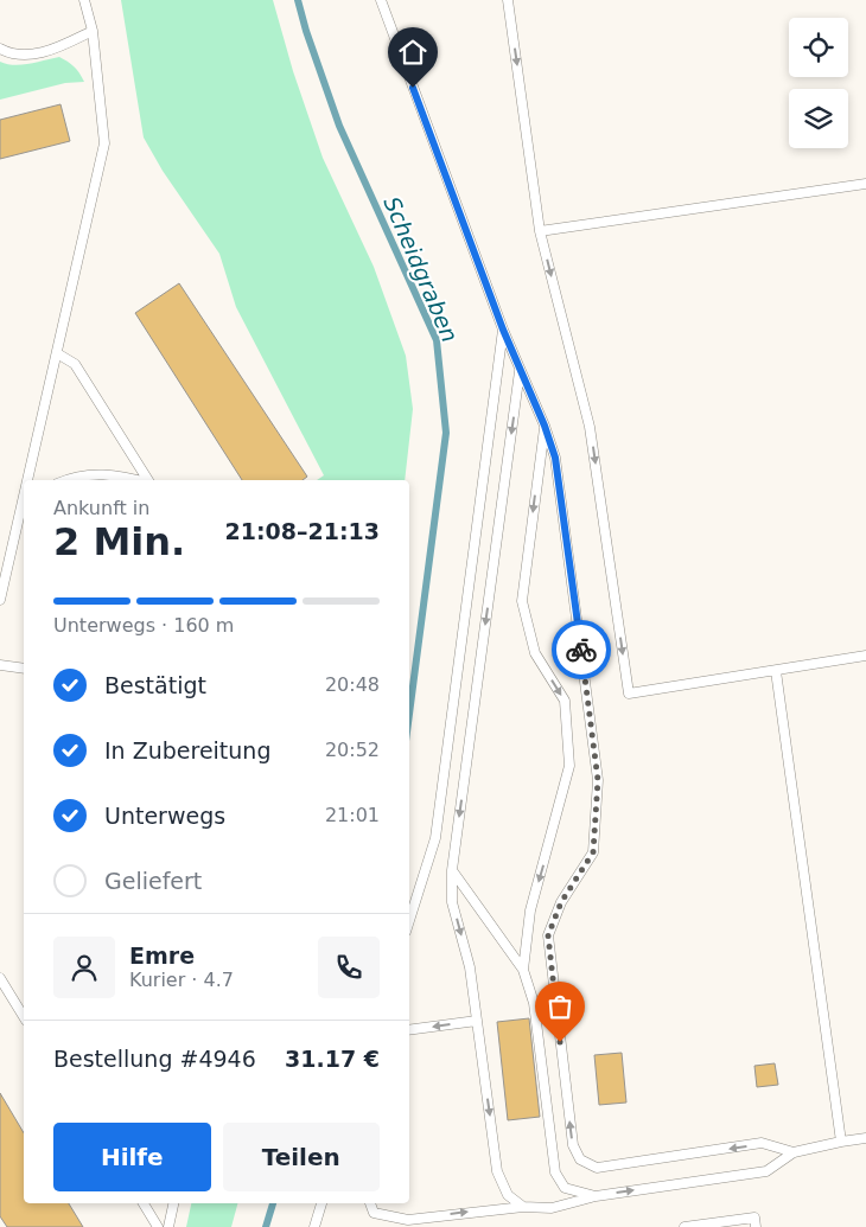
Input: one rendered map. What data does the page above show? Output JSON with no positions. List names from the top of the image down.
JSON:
{
  "water": ["Scheidgraben"],
  "page": {
    "heading": ["2 Min.", "Ankunft in", "21:08–21:13"],
    "panel": [
      "Emre",
      "Kurier · 4.7",
      "Bestellung #4946",
      "31.17 €"
    ],
    "bar": "Unterwegs · 160 m",
    "list": [
      ["Bestätigt", "20:48"],
      ["In Zubereitung", "20:52"],
      ["Unterwegs", "21:01"],
      "Geliefert"
    ],
    "buttons": ["Hilfe", "Teilen"]
  }
}
